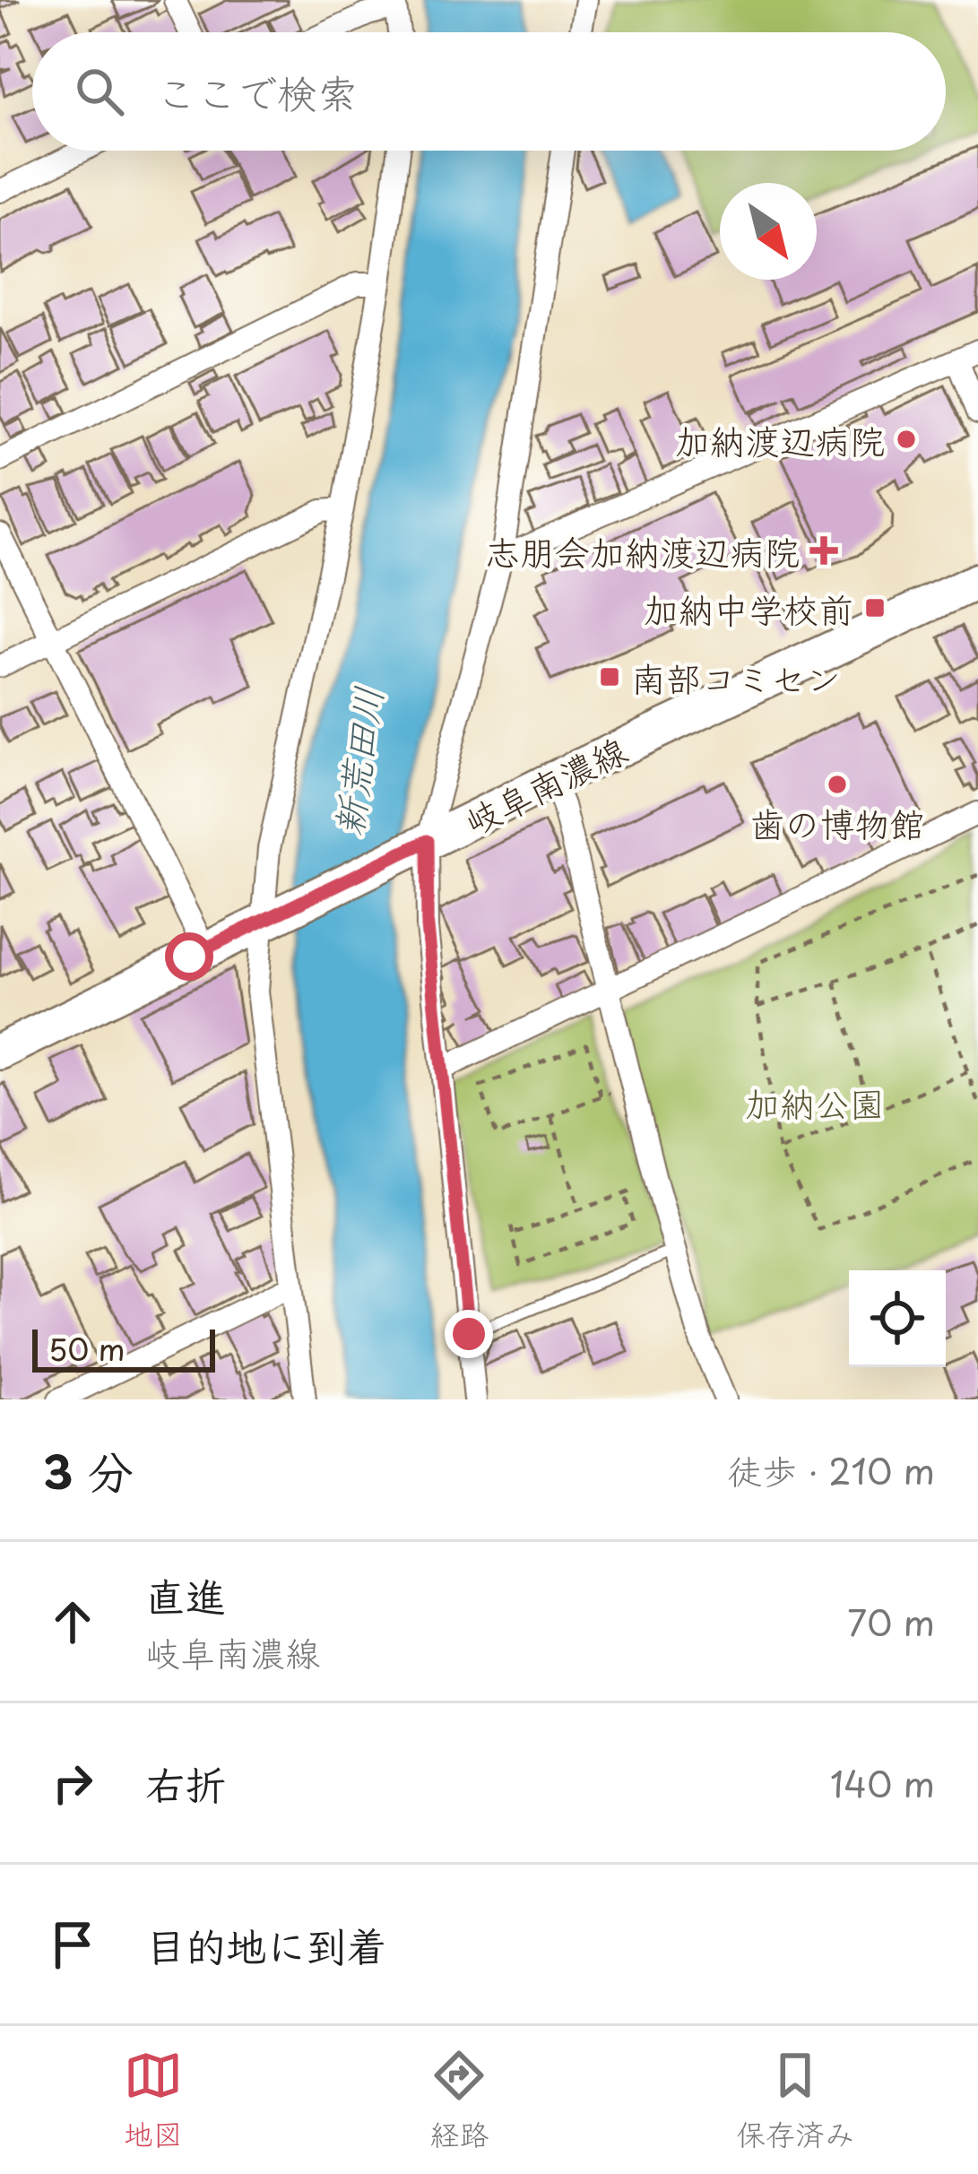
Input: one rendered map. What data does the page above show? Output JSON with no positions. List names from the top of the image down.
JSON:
{
  "streets": {
    "main road": ["岐阜南濃線"]
  },
  "water": ["新荒田川"],
  "parks": ["加納公園"],
  "places": {
    "other": ["加納渡辺病院", "歯の博物館"],
    "health": ["志朋会加納渡辺病院"],
    "transit": ["加納中学校前", "南部コミセン"]
  },
  "scale_bar": "50 m",
  "north": "bottom right",
  "page": {
    "search": "ここで検索",
    "scale": "50 m",
    "heading": ["3 分", "徒歩 · 210 m"],
    "list": [
      ["直進", "岐阜南濃線", "70 m"],
      ["右折", "140 m"],
      "目的地に到着"
    ],
    "nav": ["地図", "経路", "保存済み"]
  }
}
